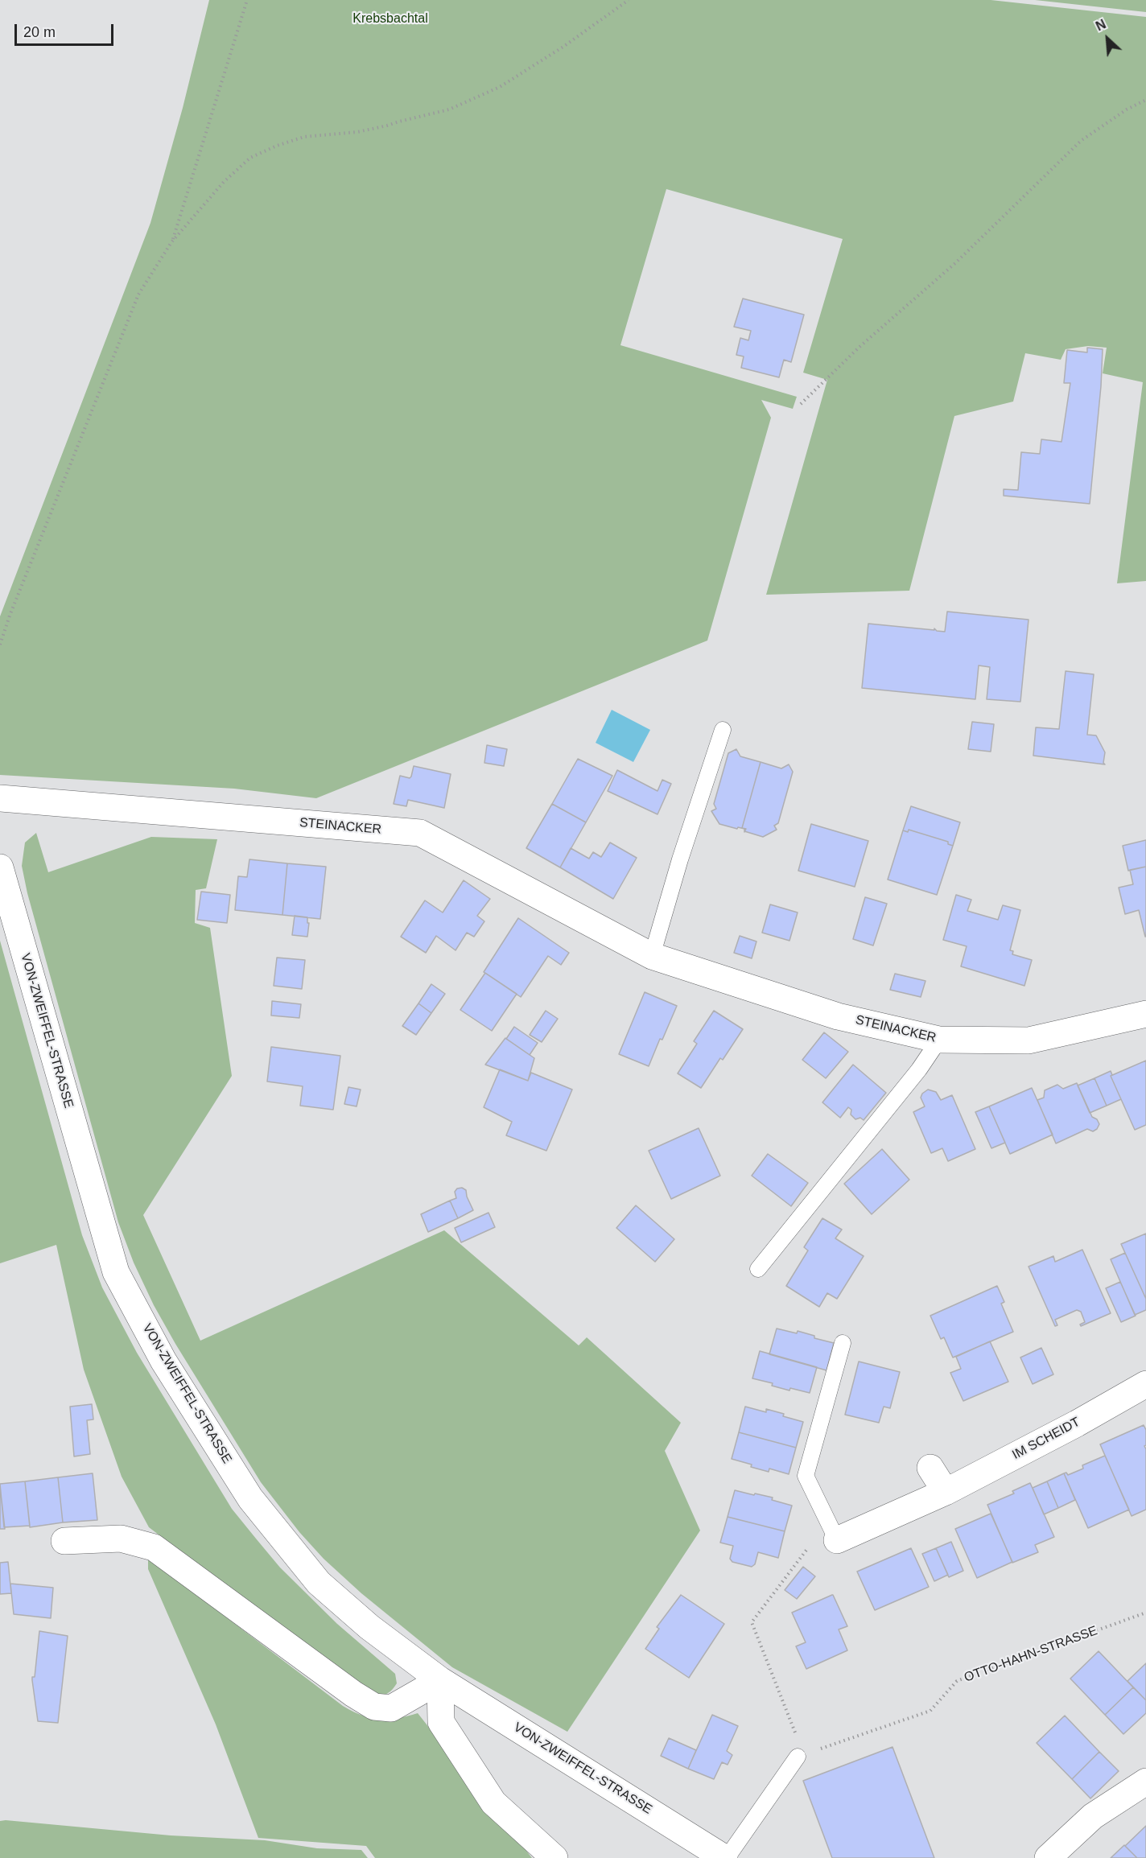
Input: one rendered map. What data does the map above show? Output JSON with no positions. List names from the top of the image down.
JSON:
{
  "streets": {
    "street": ["STEINACKER", "VON-ZWEIFFEL-STRASSE", "IM SCHEIDT"],
    "path": ["OTTO-HAHN-STRASSE"]
  },
  "parks": ["Krebsbachtal"],
  "scale_bar": "20 m",
  "north": "top left"
}
